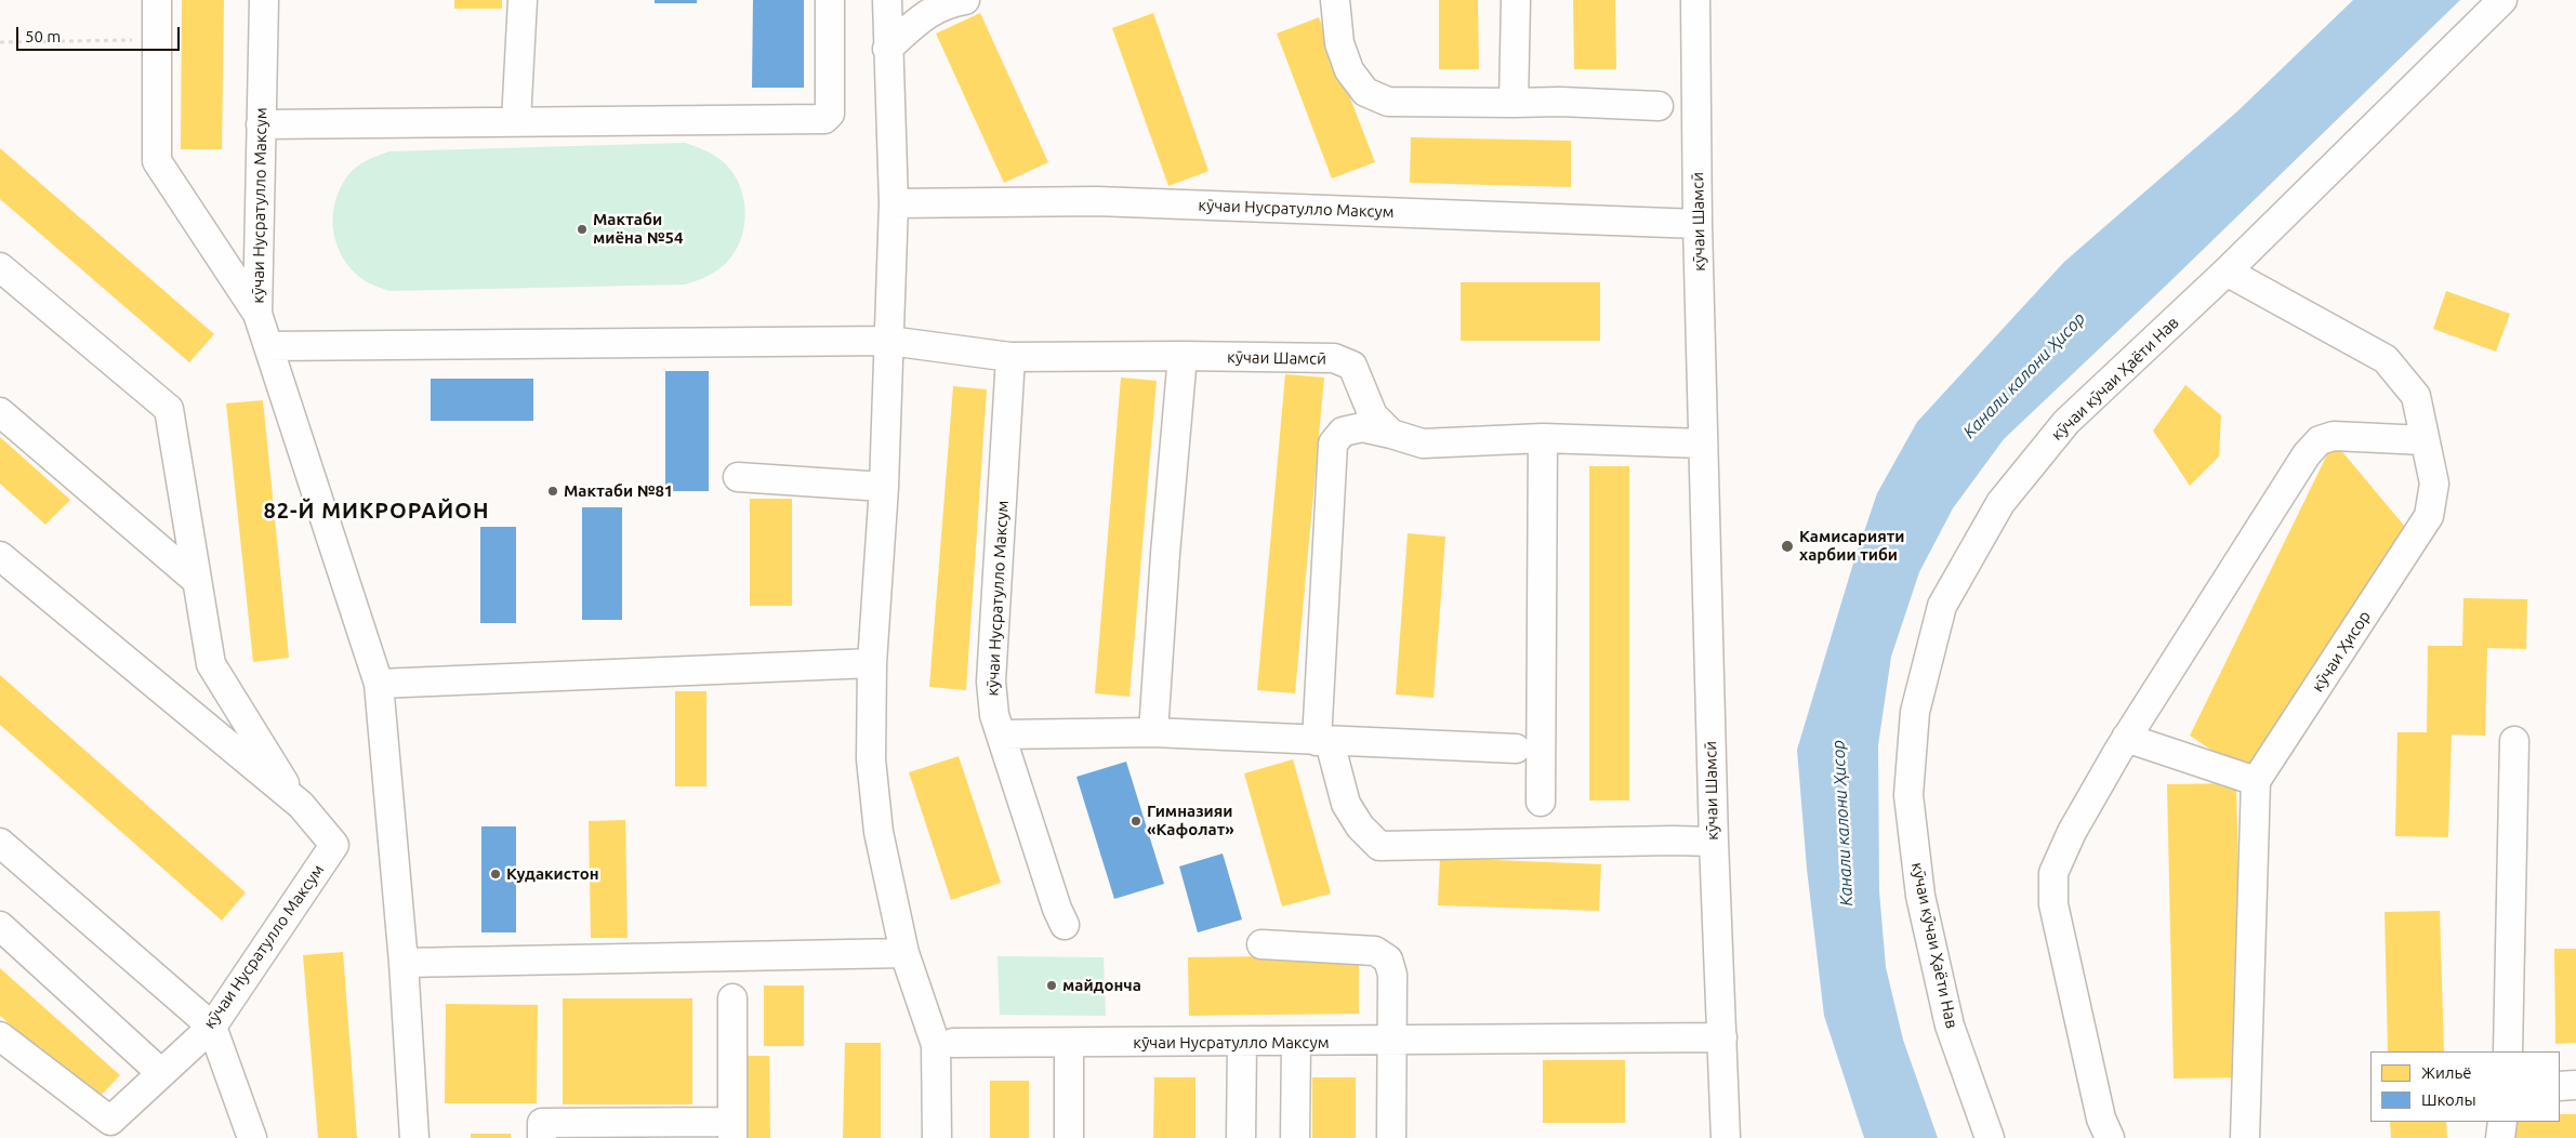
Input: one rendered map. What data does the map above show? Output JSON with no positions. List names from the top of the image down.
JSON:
{
  "streets": {
    "street": [
      "кӯчаи Нусратулло Максум",
      "кӯчаи Шамсӣ",
      "кӯчаи кӯчаи Ҳаёти Нав",
      "кӯчаи Ҳисор"
    ]
  },
  "crossings": [
    ["кӯчаи Нусратулло Максум", "кӯчаи Шамсӣ"],
    ["кӯчаи кӯчаи Ҳаёти Нав", "кӯчаи Ҳисор"]
  ],
  "districts": ["82-Й МИКРОРАЙОН"],
  "water": ["Канали калони Ҳисор"],
  "places": [
    "Мактаби миёна №54",
    "Мактаби №81",
    "Камисарияти харбии тиби",
    "Гимназияи «Кафолат»",
    "Кудакистон",
    "майдонча"
  ],
  "legend": ["Жильё", "Школы"],
  "scale_bar": "50 m"
}
